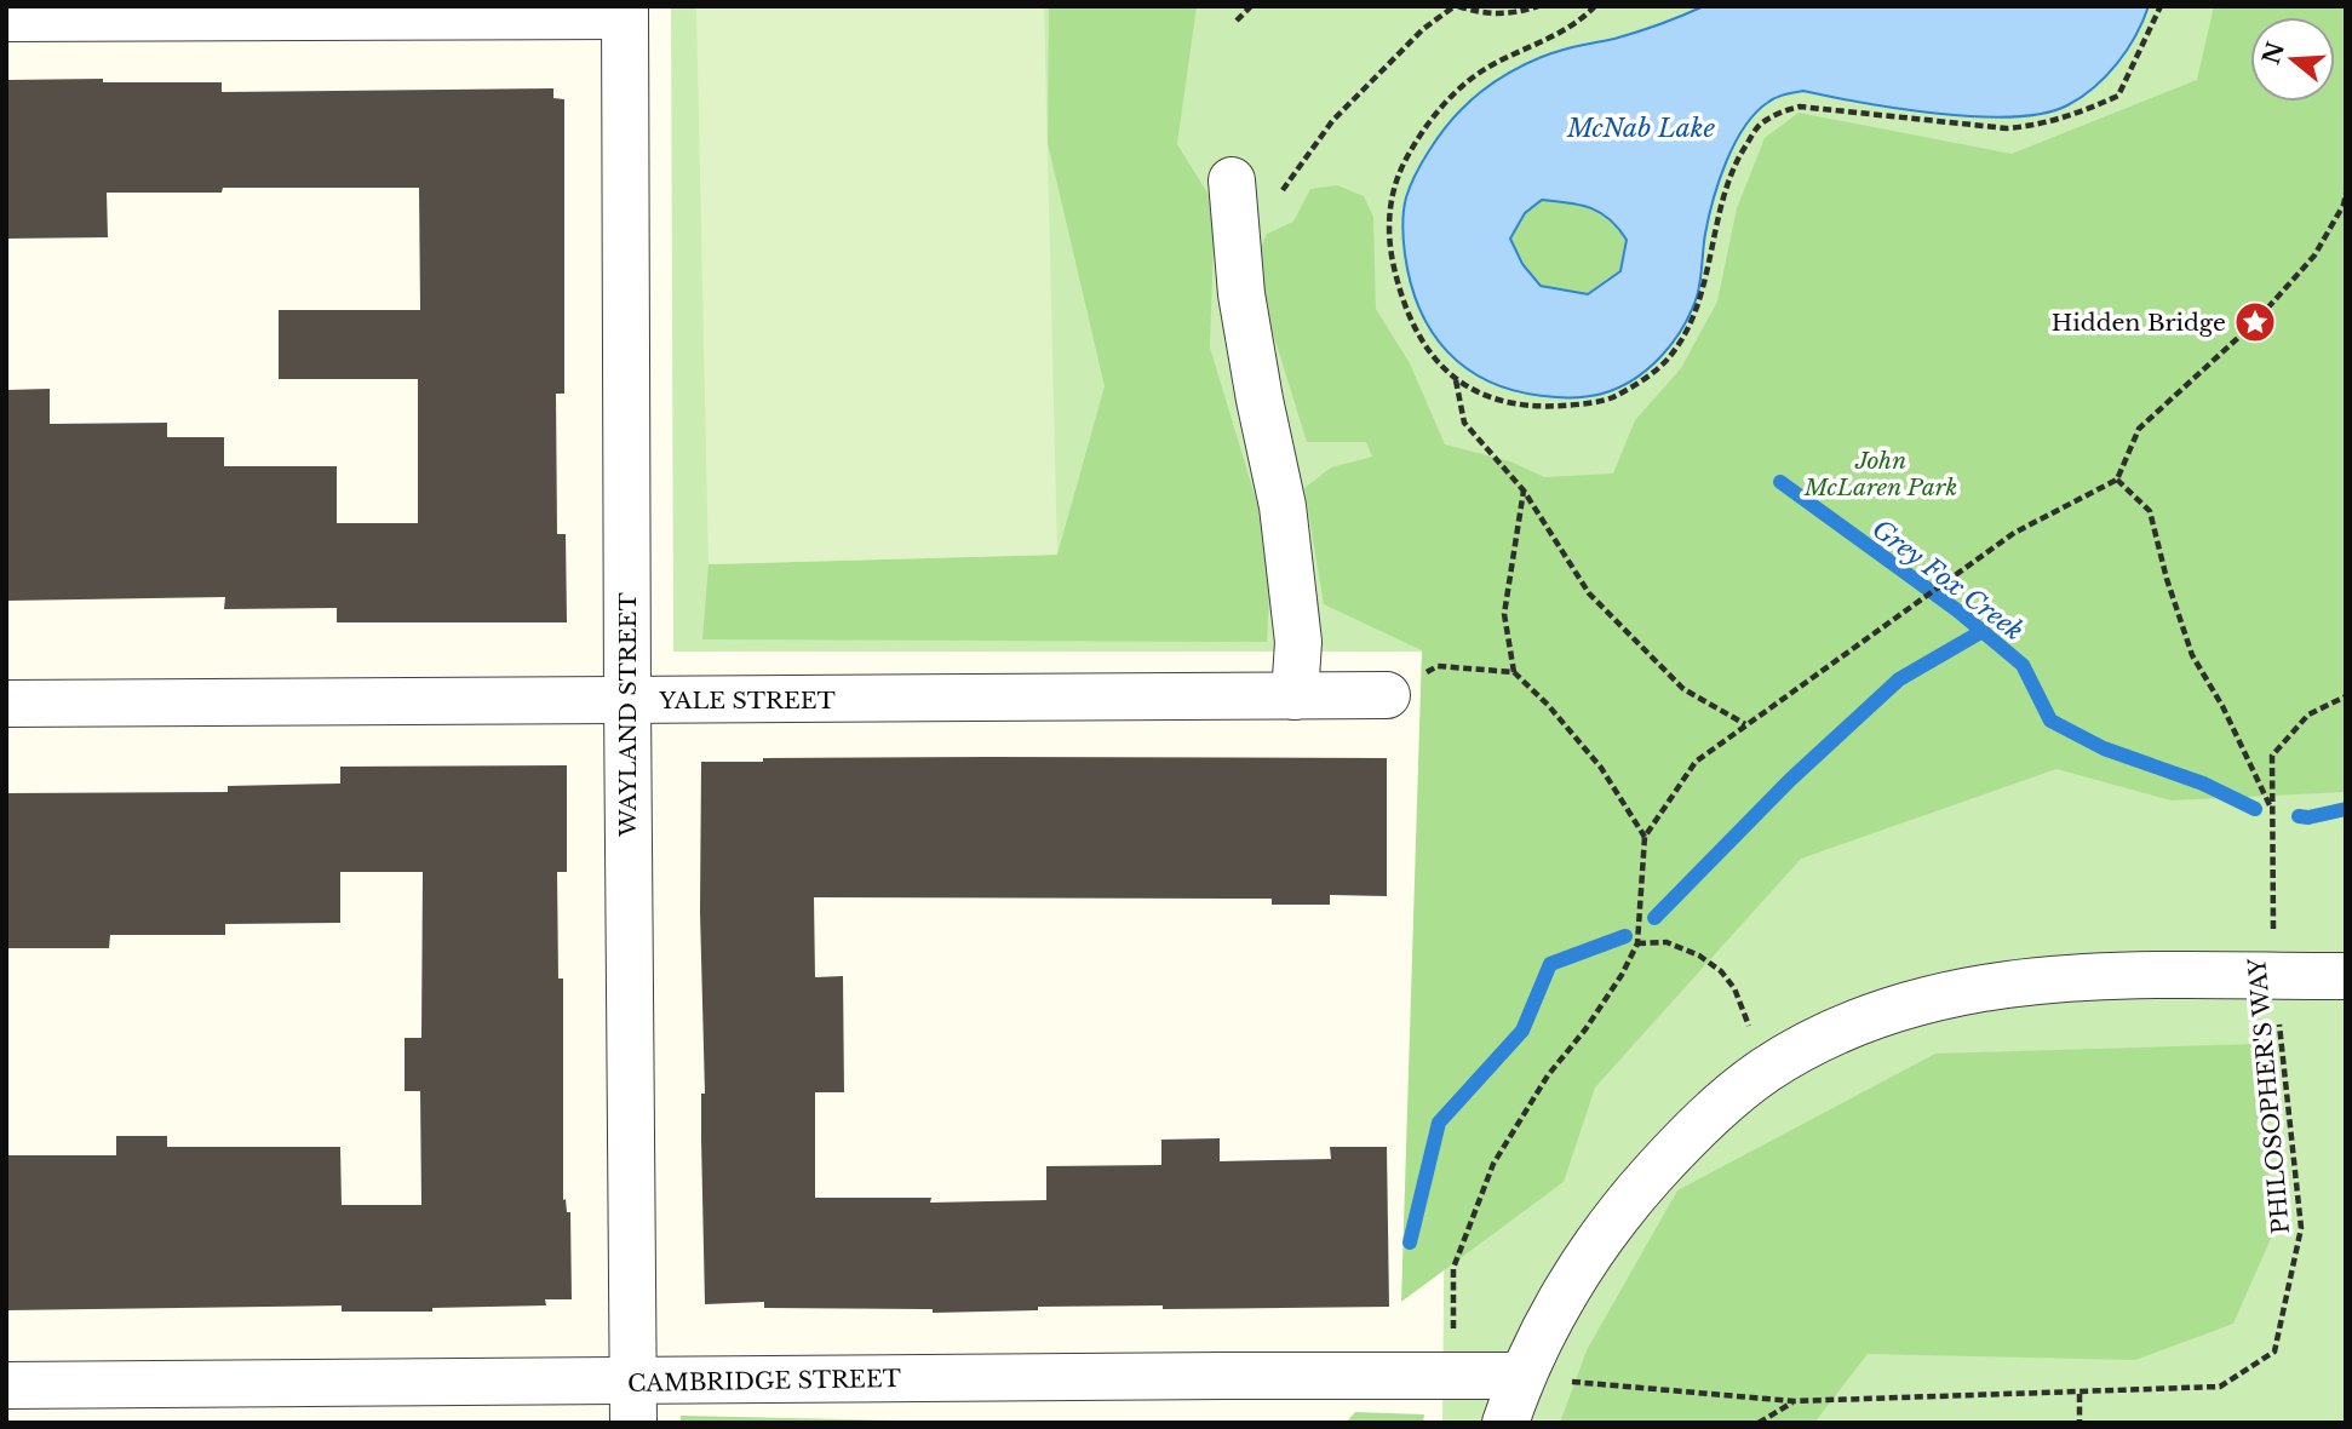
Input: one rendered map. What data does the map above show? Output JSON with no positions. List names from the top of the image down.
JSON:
{
  "streets": {
    "street": ["YALE STREET", "WAYLAND STREET", "CAMBRIDGE STREET"],
    "path": ["PHILOSOPHER'S WAY"]
  },
  "crossings": [
    ["YALE STREET", "WAYLAND STREET"],
    ["WAYLAND STREET", "CAMBRIDGE STREET"],
    ["PHILOSOPHER'S WAY", "CAMBRIDGE STREET"]
  ],
  "water": ["McNab Lake", "Grey Fox Creek"],
  "parks": ["John McLaren Park"],
  "places": {
    "place": ["Hidden Bridge"]
  },
  "north": "left"
}
